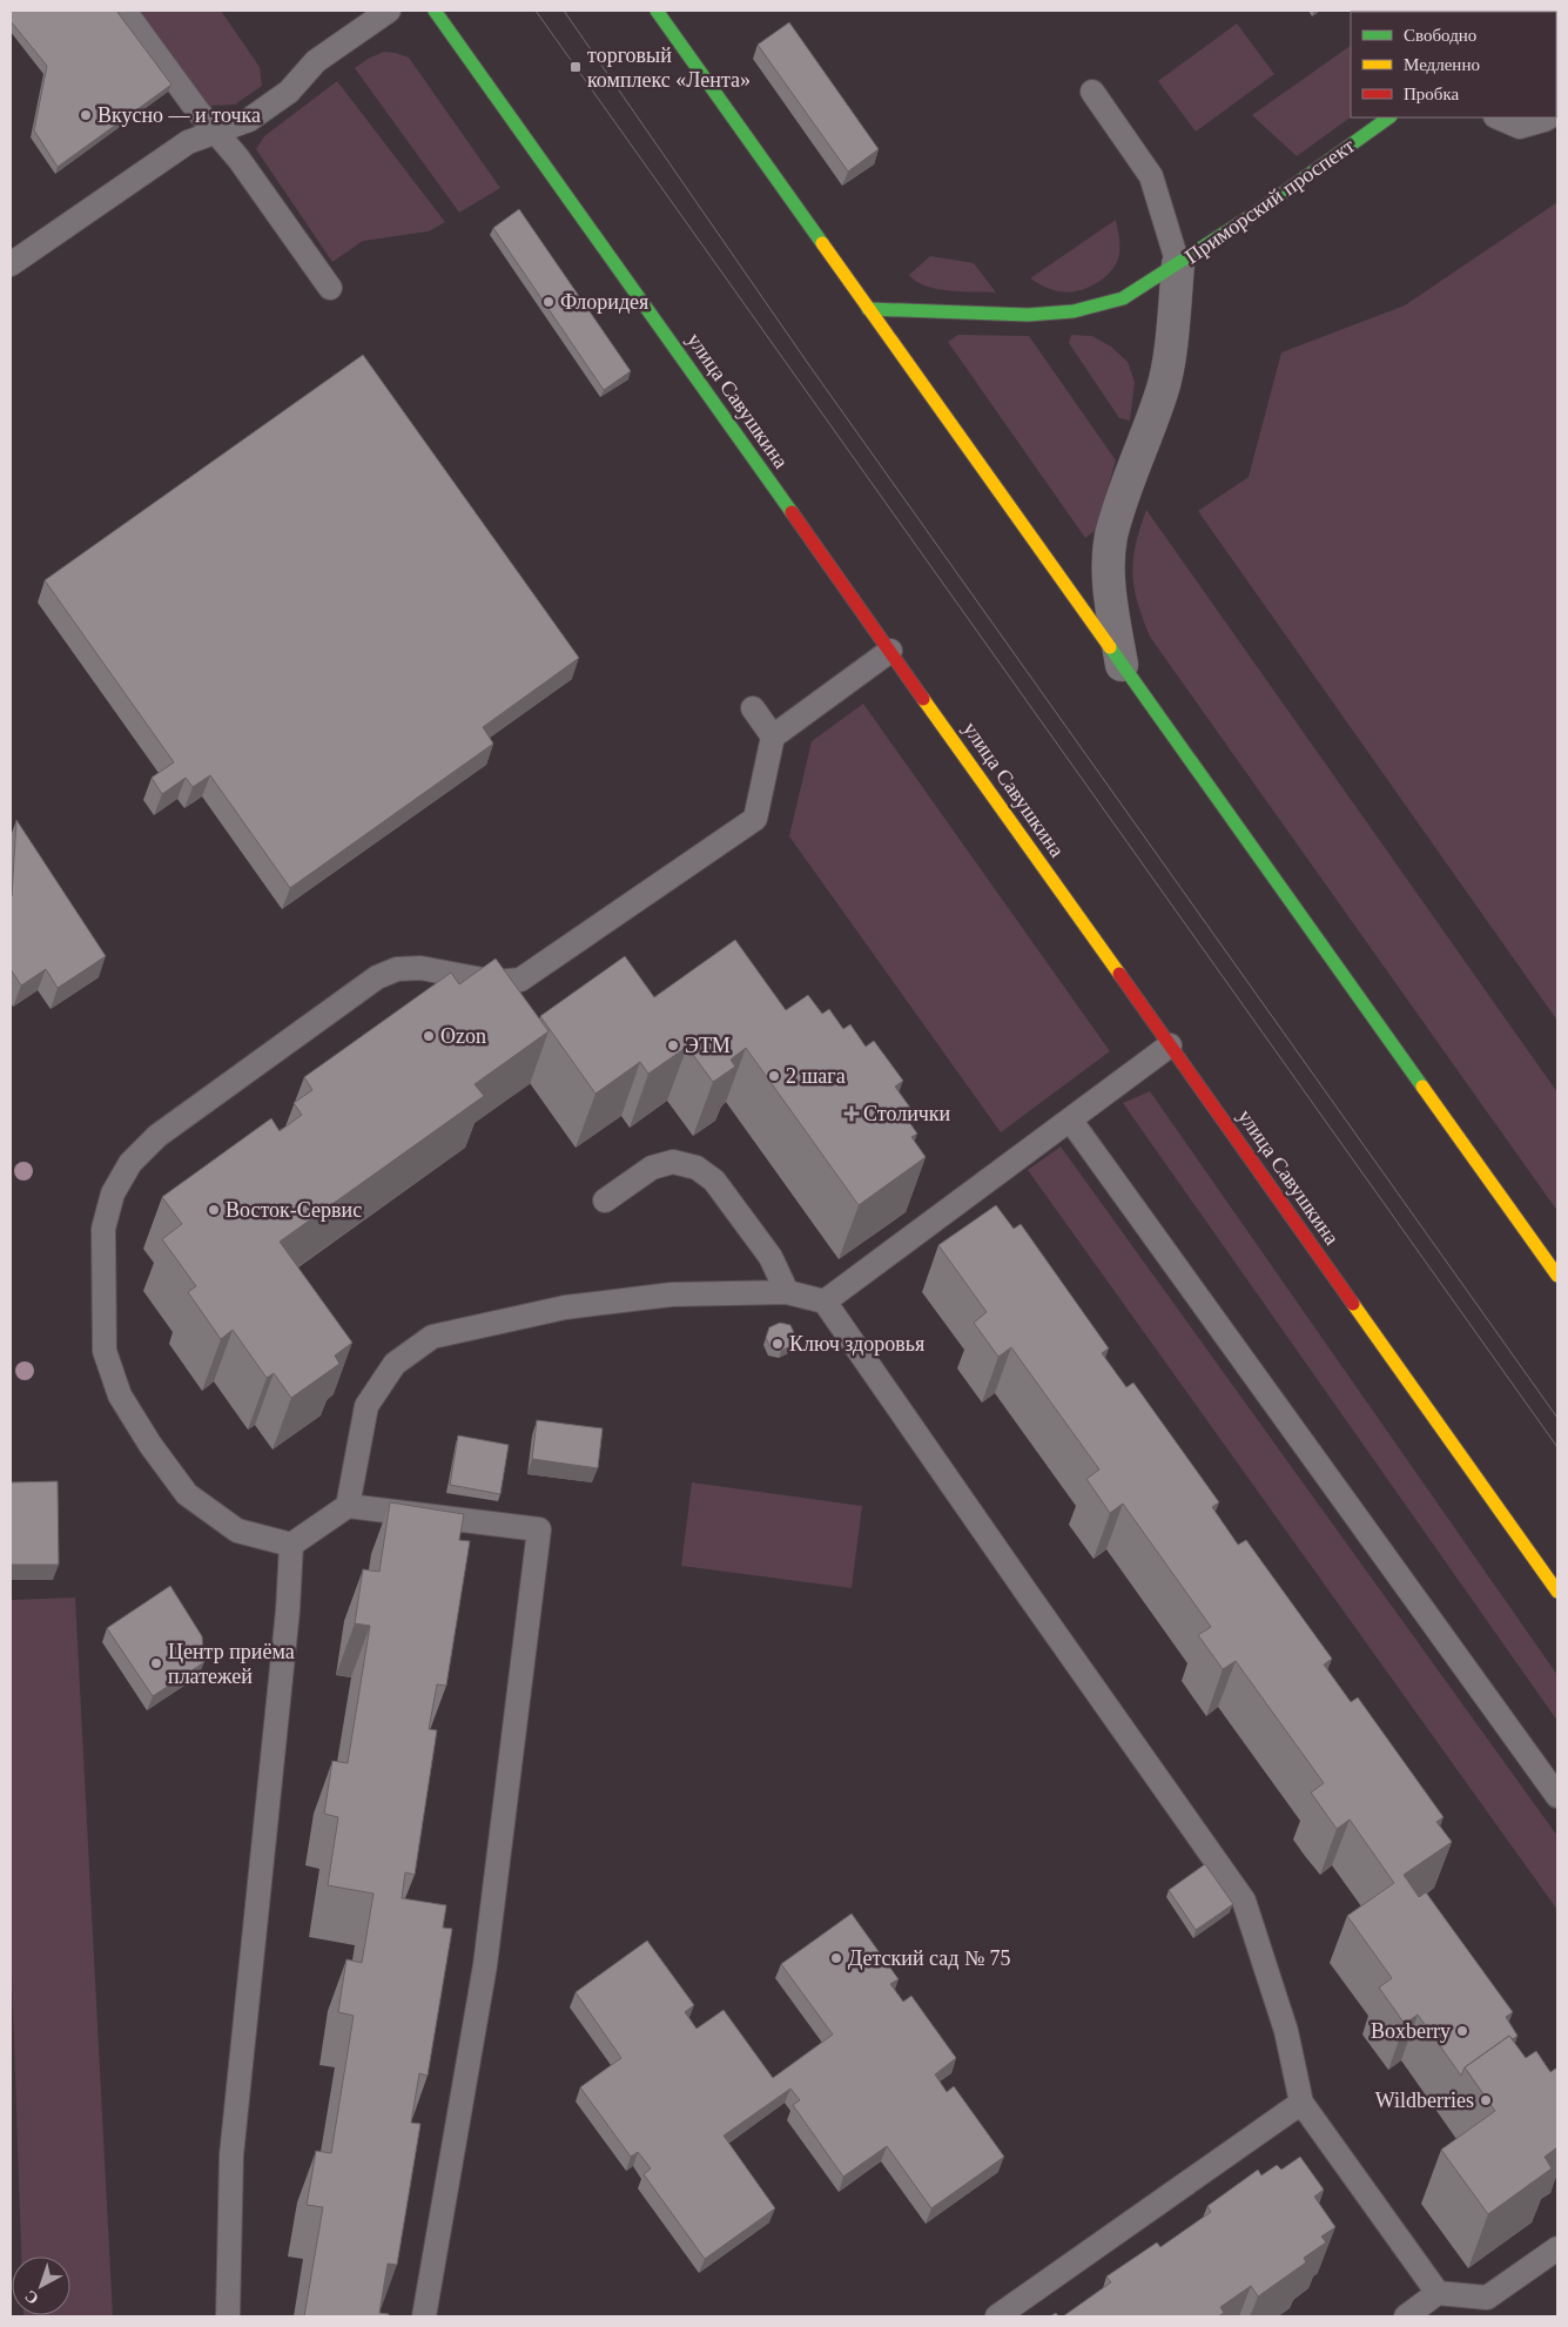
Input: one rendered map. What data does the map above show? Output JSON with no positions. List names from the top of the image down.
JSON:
{
  "streets": {
    "main road": ["Приморский проспект", "улица Савушкина"]
  },
  "places": {
    "transit": ["торговый комплекс «Лента»"],
    "other": [
      "Вкусно — и точка",
      "Флоридея",
      "Ozon",
      "ЭТМ",
      "2 шага",
      "Восток-Сервис",
      "Ключ здоровья",
      "Центр приёма платежей",
      "Детский сад № 75",
      "Boxberry",
      "Wildberries"
    ],
    "health": ["Столички"]
  },
  "legend": ["Свободно", "Медленно", "Пробка"],
  "north": "bottom left"
}
